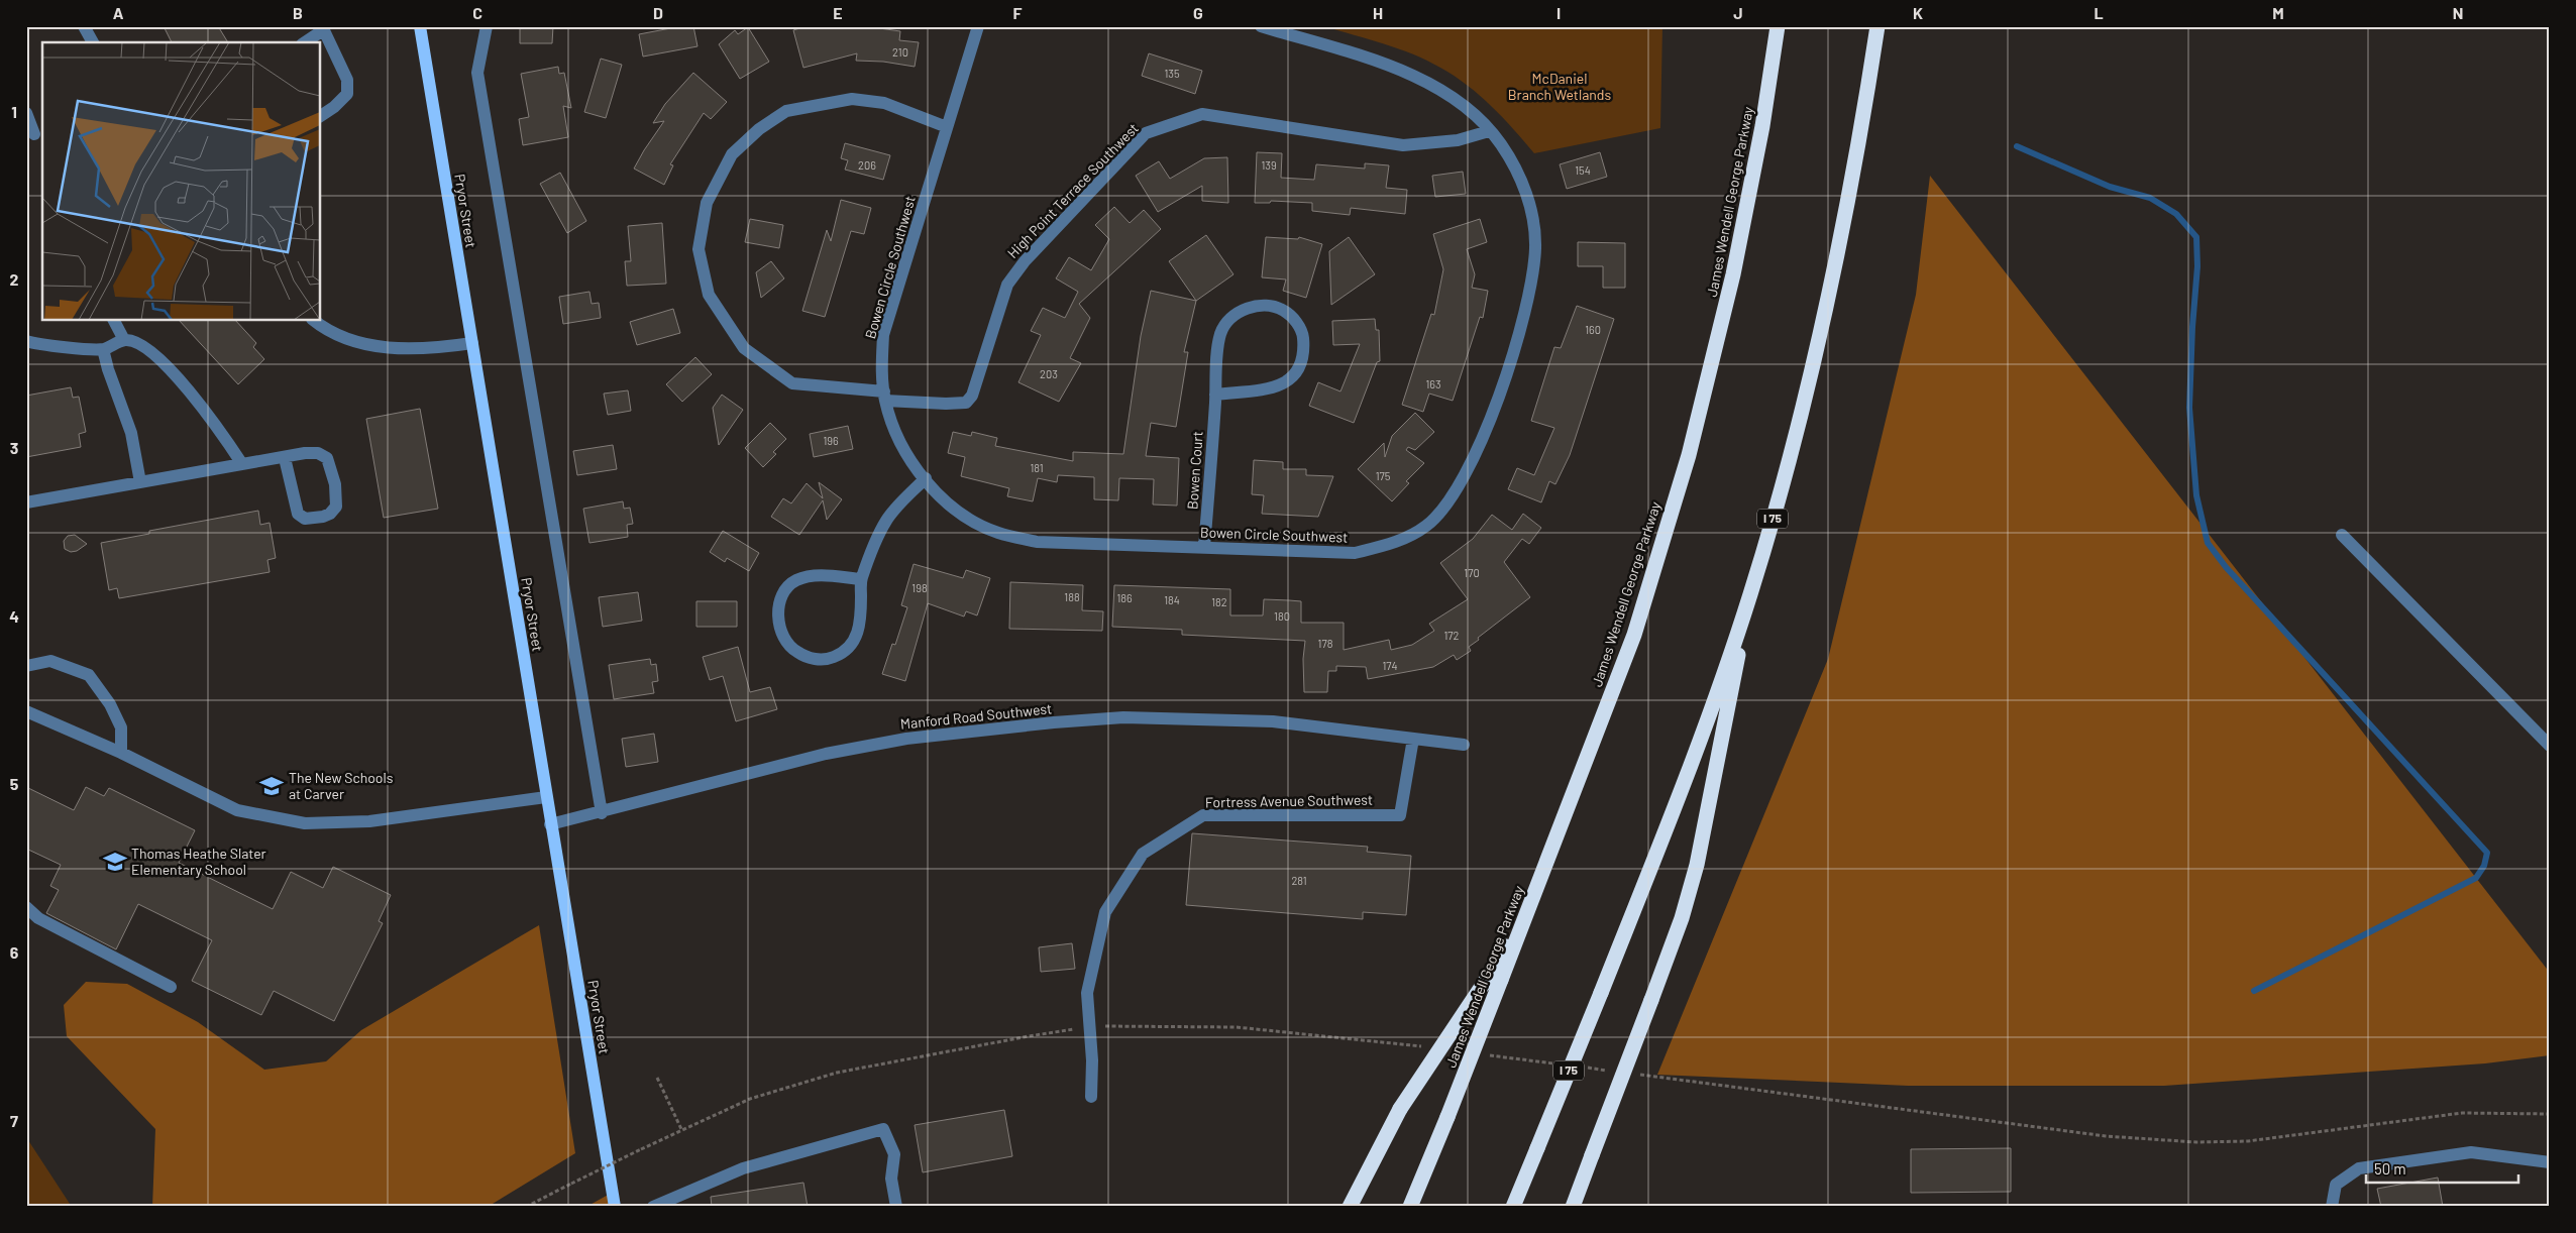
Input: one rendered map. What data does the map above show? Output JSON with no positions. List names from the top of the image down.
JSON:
{
  "streets": {
    "highway": ["James Wendell George Parkway", "I 75"],
    "main road": ["Pryor Street"],
    "street": [
      "High Point Terrace Southwest",
      "Bowen Circle Southwest",
      "Bowen Court",
      "Manford Road Southwest",
      "Fortress Avenue Southwest"
    ]
  },
  "crossings": [
    ["High Point Terrace Southwest", "Bowen Circle Southwest"],
    ["Pryor Street", "Manford Road Southwest"],
    ["Bowen Circle Southwest", "Bowen Court"],
    ["Manford Road Southwest", "Fortress Avenue Southwest"]
  ],
  "parks": ["McDaniel Branch Wetlands"],
  "places": {
    "school or university": ["The New Schools at Carver", "Thomas Heathe Slater Elementary School"]
  },
  "house_numbers": [
    "210",
    "135",
    "206",
    "139",
    "154",
    "160",
    "203",
    "163",
    "196",
    "181",
    "175",
    "170",
    "198",
    "188",
    "186",
    "184",
    "182",
    "180",
    "172",
    "178",
    "174",
    "281"
  ],
  "scale_bar": "50 m",
  "grid": {
    "columns": [
      "A",
      "B",
      "C",
      "D",
      "E",
      "F",
      "G",
      "H",
      "I",
      "J",
      "K",
      "L",
      "M",
      "N"
    ],
    "rows": [
      "1",
      "2",
      "3",
      "4",
      "5",
      "6",
      "7"
    ]
  }
}
